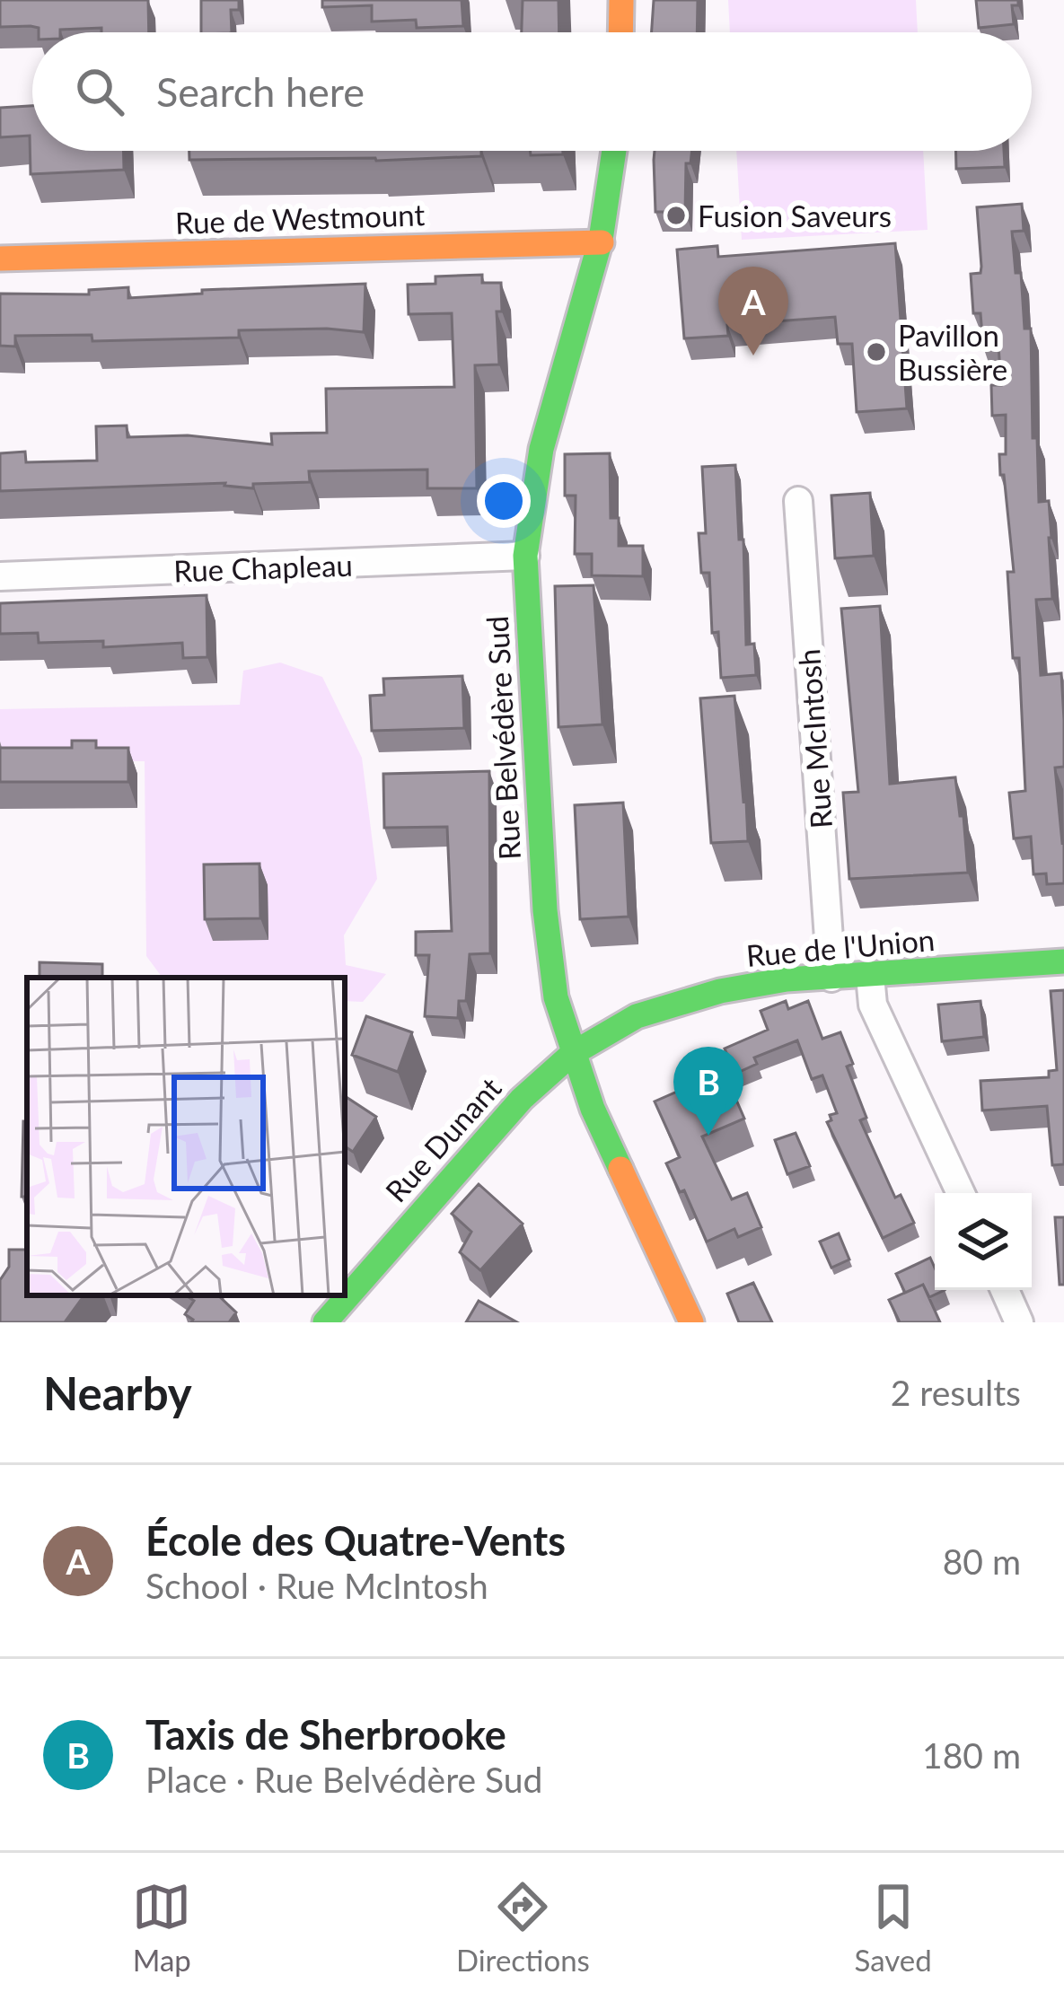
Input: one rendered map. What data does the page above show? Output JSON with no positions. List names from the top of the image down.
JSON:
{
  "streets": {
    "street": [
      "Rue de Westmount",
      "Rue Chapleau",
      "Rue Belvédère Sud",
      "Rue McIntosh",
      "Rue de l'Union",
      "Rue Dunant"
    ]
  },
  "crossings": [
    ["Rue de Westmount", "Rue Belvédère Sud"],
    ["Rue Chapleau", "Rue Belvédère Sud"],
    ["Rue Belvédère Sud", "Rue de l'Union"],
    ["Rue Belvédère Sud", "Rue Dunant"],
    ["Rue McIntosh", "Rue de l'Union"],
    ["Rue de l'Union", "Rue Dunant"]
  ],
  "places": ["Fusion Saveurs", "Pavillon Bussière"],
  "page": {
    "search": "Search here",
    "pins": ["A", "B"],
    "heading": ["Nearby", "2 results"],
    "list": [
      {
        "mark": "A",
        "name": "École des Quatre-Vents",
        "note": "School · Rue McIntosh",
        "value": "80 m"
      },
      {
        "mark": "B",
        "name": "Taxis de Sherbrooke",
        "note": "Place · Rue Belvédère Sud",
        "value": "180 m"
      }
    ],
    "nav": ["Map", "Directions", "Saved"]
  }
}
